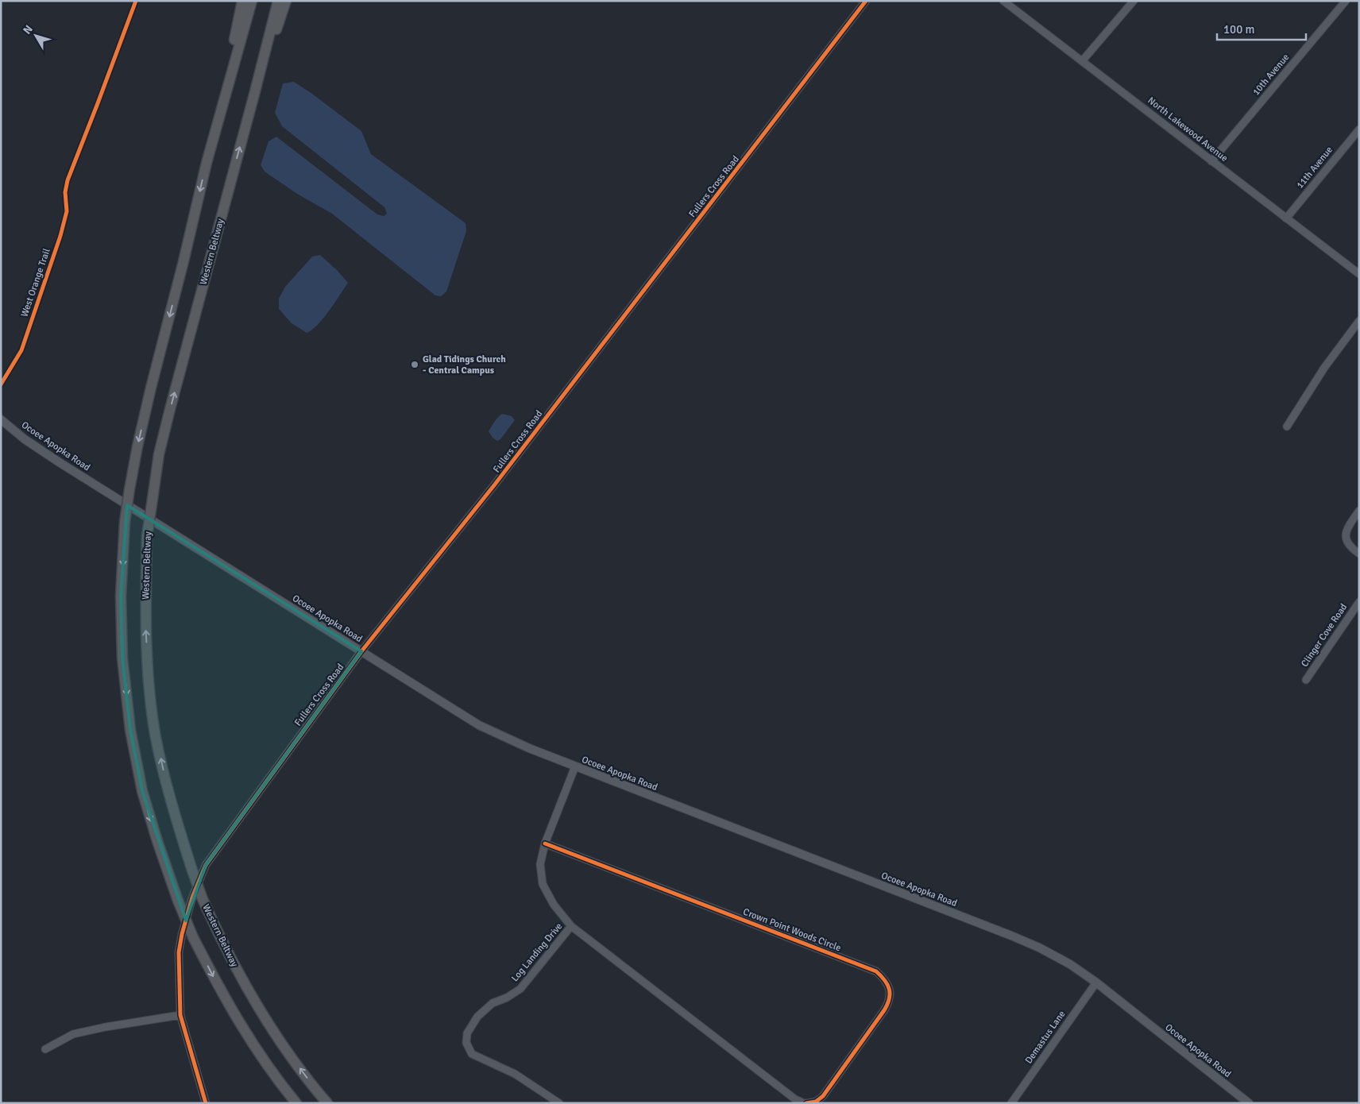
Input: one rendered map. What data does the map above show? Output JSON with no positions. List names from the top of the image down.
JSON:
{
  "streets": {
    "highway": ["Western Beltway"],
    "main road": ["Ocoee Apopka Road"],
    "street": [
      "10th Avenue",
      "North Lakewood Avenue",
      "11th Avenue",
      "Fullers Cross Road",
      "Clinger Cove Road",
      "Crown Point Woods Circle",
      "Log Landing Drive",
      "Demastus Lane"
    ],
    "cycle path": ["West Orange Trail"]
  },
  "crossings": [
    ["10th Avenue", "North Lakewood Avenue"],
    ["North Lakewood Avenue", "11th Avenue"],
    ["Fullers Cross Road", "Ocoee Apopka Road"],
    ["Ocoee Apopka Road", "Crown Point Woods Circle"],
    ["Ocoee Apopka Road", "Demastus Lane"],
    ["Crown Point Woods Circle", "Log Landing Drive"]
  ],
  "places": ["Glad Tidings Church - Central Campus"],
  "scale_bar": "100 m",
  "north": "top left"
}
